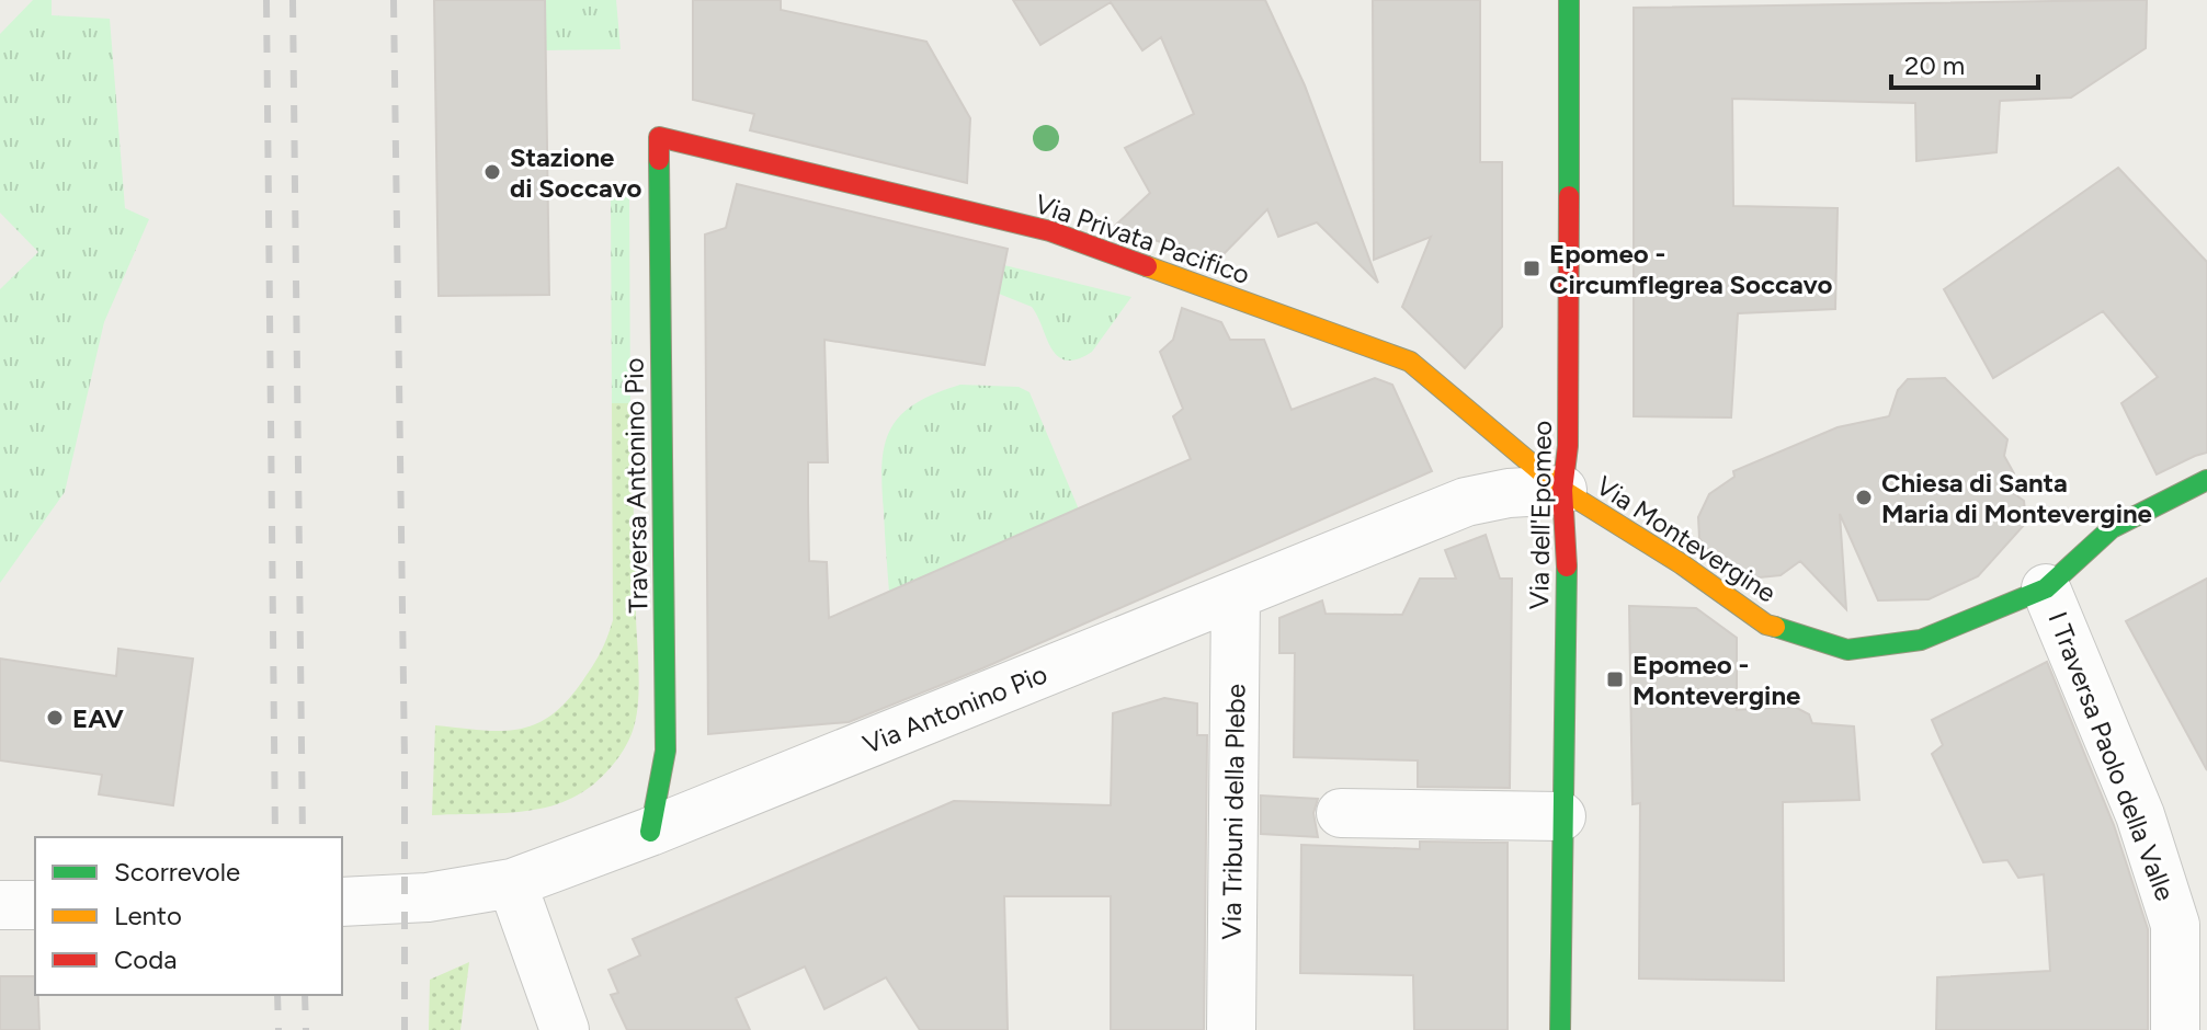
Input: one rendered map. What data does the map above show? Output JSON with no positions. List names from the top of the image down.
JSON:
{
  "streets": {
    "street": [
      "Via Privata Pacifico",
      "Traversa Antonino Pio",
      "Via dell'Epomeo",
      "Via Montevergine",
      "Via Antonino Pio",
      "I Traversa Paolo della Valle",
      "Via Tribuni della Plebe"
    ]
  },
  "crossings": [
    ["Via Privata Pacifico", "Traversa Antonino Pio"],
    ["Via Privata Pacifico", "Via dell'Epomeo"],
    ["Via Privata Pacifico", "Via Montevergine"],
    ["Via Privata Pacifico", "Via Antonino Pio"],
    ["Traversa Antonino Pio", "Via Antonino Pio"],
    ["Via dell'Epomeo", "Via Montevergine"],
    ["Via dell'Epomeo", "Via Antonino Pio"],
    ["Via Montevergine", "Via Antonino Pio"],
    ["Via Montevergine", "I Traversa Paolo della Valle"],
    ["Via Antonino Pio", "Via Tribuni della Plebe"]
  ],
  "places": {
    "other": ["Stazione di Soccavo", "Chiesa di Santa Maria di Montevergine", "EAV"],
    "transit": ["Epomeo - Circumflegrea Soccavo", "Epomeo - Montevergine"]
  },
  "legend": ["Scorrevole", "Lento", "Coda"],
  "scale_bar": "20 m"
}
